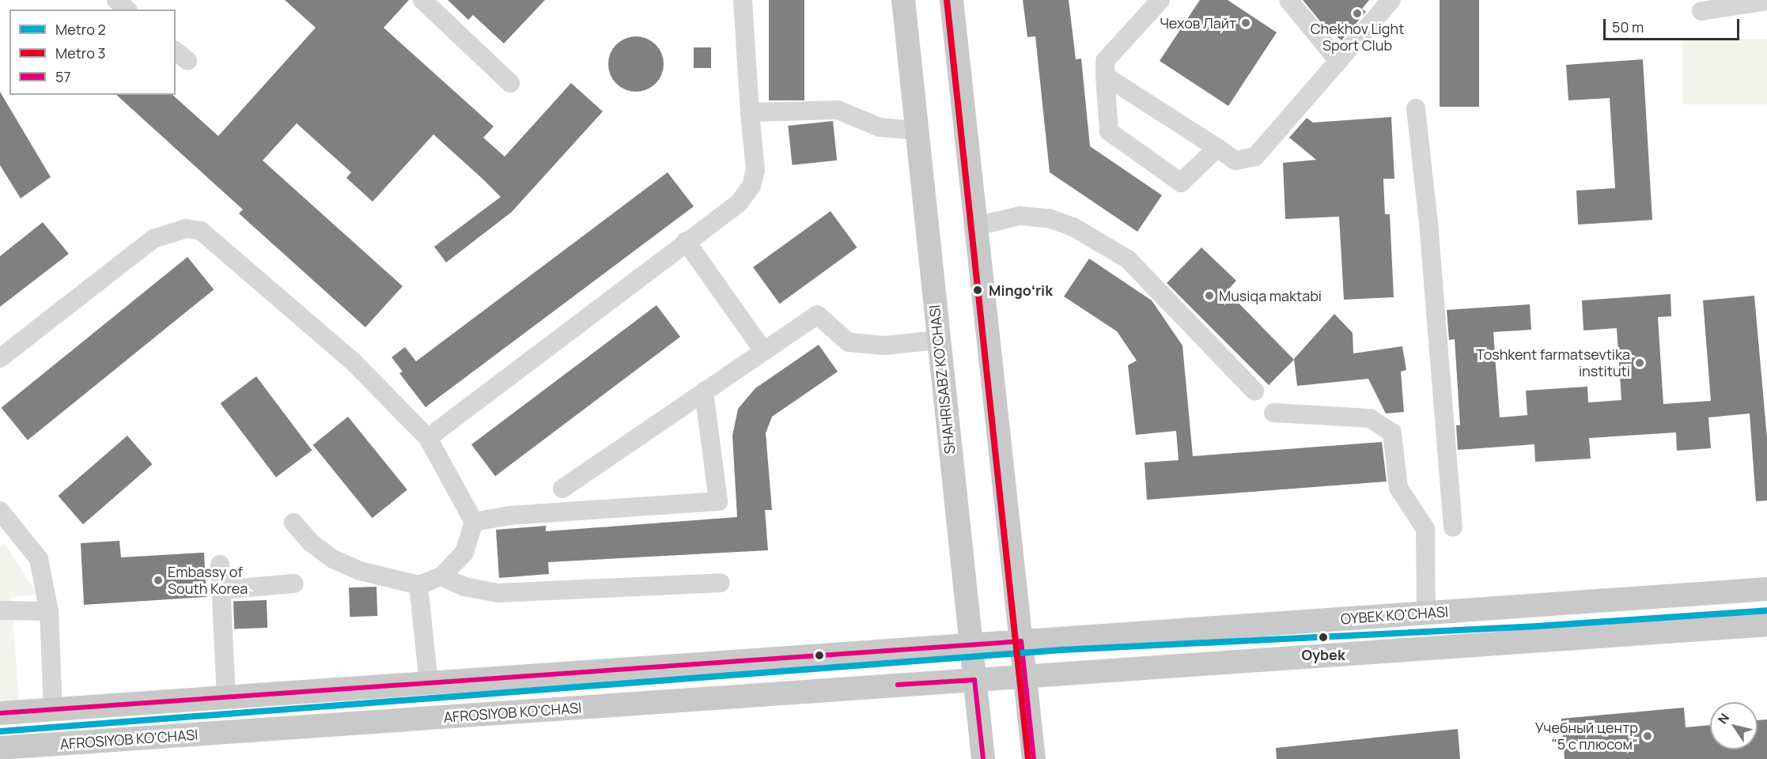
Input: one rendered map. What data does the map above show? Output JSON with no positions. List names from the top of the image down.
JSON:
{
  "streets": {
    "main road": ["SHAHRISABZ KO'CHASI", "OYBEK KO'CHASI", "AFROSIYOB KO'CHASI"]
  },
  "crossings": [
    ["SHAHRISABZ KO'CHASI", "AFROSIYOB KO'CHASI"]
  ],
  "places": [
    "Chekhov Light Sport Club",
    "Чехов Лайт",
    "Mingoʻrik",
    "Musiqa maktabi",
    "Toshkent farmatsevtika instituti",
    "Embassy of South Korea",
    "Oybek",
    "Учебный центр \"5 с плюсом\""
  ],
  "lines": ["metro line 3", "metro line 2", "transit line 57"],
  "legend": ["Metro 2", "Metro 3", "57"],
  "scale_bar": "50 m",
  "north": "top left"
}
